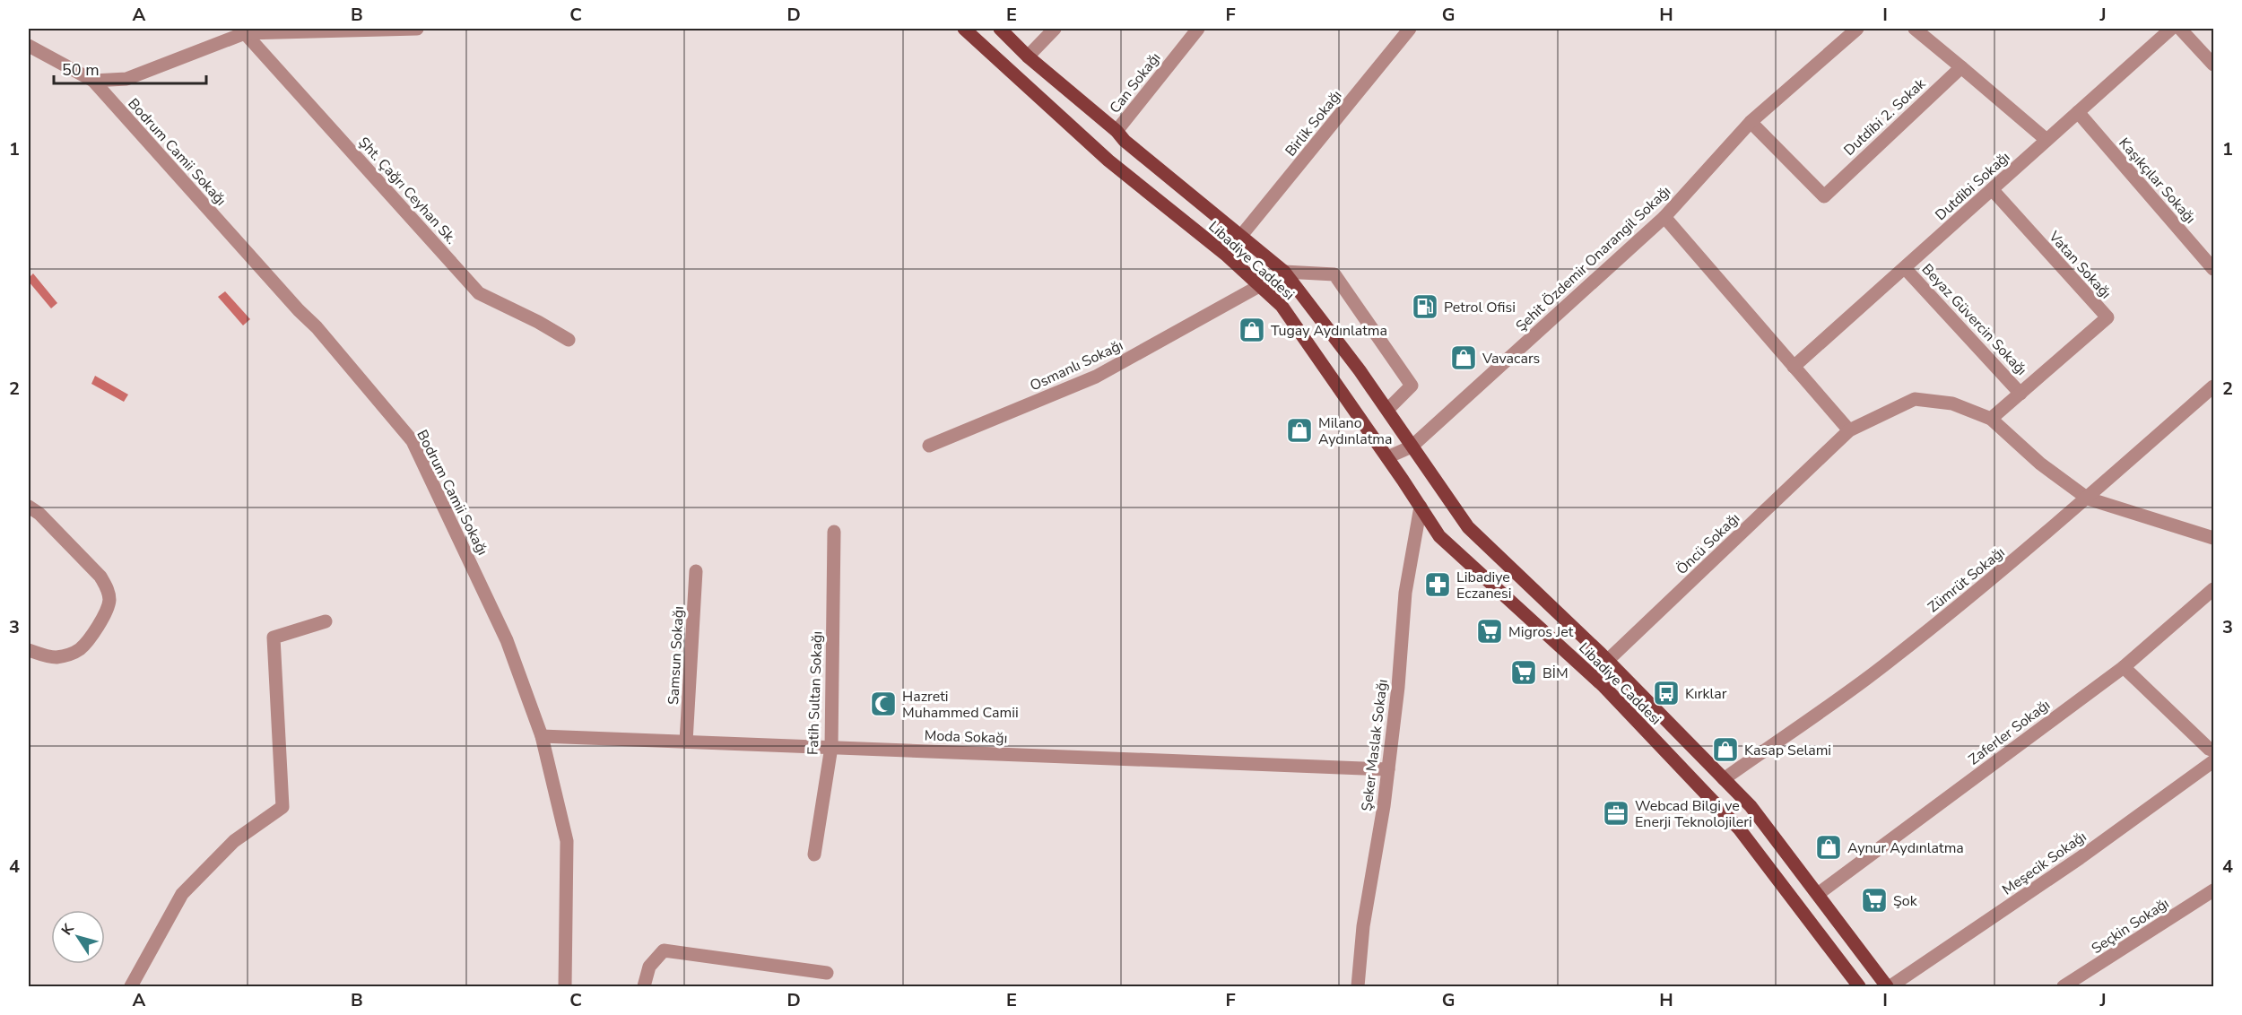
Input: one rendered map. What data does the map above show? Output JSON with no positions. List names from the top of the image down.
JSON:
{
  "streets": {
    "main road": ["Libadiye Caddesi"],
    "street": [
      "Can Sokağı",
      "Dutdibi 2. Sokak",
      "Birlik Sokağı",
      "Bodrum Camii Sokağı",
      "Kaşıkçılar Sokağı",
      "Dutdibi Sokağı",
      "Şht. Çağrı Ceyhan Sk.",
      "Şehit Özdemir Onarangil Sokağı",
      "Vatan Sokağı",
      "Beyaz Güvercin Sokağı",
      "Osmanlı Sokağı",
      "Öncü Sokağı",
      "Zümrüt Sokağı",
      "Samsun Sokağı",
      "Fatih Sultan Sokağı",
      "Zaferler Sokağı",
      "Moda Sokağı",
      "Şeker Maslak Sokağı",
      "Meşecik Sokağı",
      "Seçkin Sokağı"
    ]
  },
  "crossings": [
    ["Can Sokağı", "Libadiye Caddesi"],
    ["Dutdibi 2. Sokak", "Şehit Özdemir Onarangil Sokağı"],
    ["Birlik Sokağı", "Libadiye Caddesi"],
    ["Bodrum Camii Sokağı", "Moda Sokağı"],
    ["Kaşıkçılar Sokağı", "Dutdibi Sokağı"],
    ["Dutdibi Sokağı", "Vatan Sokağı"],
    ["Dutdibi Sokağı", "Beyaz Güvercin Sokağı"],
    ["Şehit Özdemir Onarangil Sokağı", "Libadiye Caddesi"],
    ["Libadiye Caddesi", "Osmanlı Sokağı"],
    ["Libadiye Caddesi", "Öncü Sokağı"],
    ["Libadiye Caddesi", "Zümrüt Sokağı"],
    ["Libadiye Caddesi", "Zaferler Sokağı"],
    ["Libadiye Caddesi", "Şeker Maslak Sokağı"],
    ["Libadiye Caddesi", "Meşecik Sokağı"],
    ["Vatan Sokağı", "Beyaz Güvercin Sokağı"],
    ["Vatan Sokağı", "Öncü Sokağı"],
    ["Öncü Sokağı", "Zümrüt Sokağı"],
    ["Samsun Sokağı", "Moda Sokağı"],
    ["Fatih Sultan Sokağı", "Moda Sokağı"],
    ["Moda Sokağı", "Şeker Maslak Sokağı"]
  ],
  "places": {
    "fuel station": ["Petrol Ofisi"],
    "shop": [
      "Tugay Aydınlatma",
      "Vavacars",
      "Milano Aydınlatma",
      "Kasap Selami",
      "Aynur Aydınlatma"
    ],
    "pharmacy": ["Libadiye Eczanesi"],
    "supermarket": ["Migros Jet", "BİM", "Şok"],
    "bus stop": ["Kırklar"],
    "mosque": ["Hazreti Muhammed Camii"],
    "office": ["Webcad Bilgi ve Enerji Teknolojileri"]
  },
  "scale_bar": "50 m",
  "north": "top left",
  "grid": {
    "columns": [
      "A",
      "B",
      "C",
      "D",
      "E",
      "F",
      "G",
      "H",
      "I",
      "J"
    ],
    "rows": [
      "1",
      "2",
      "3",
      "4"
    ]
  }
}
